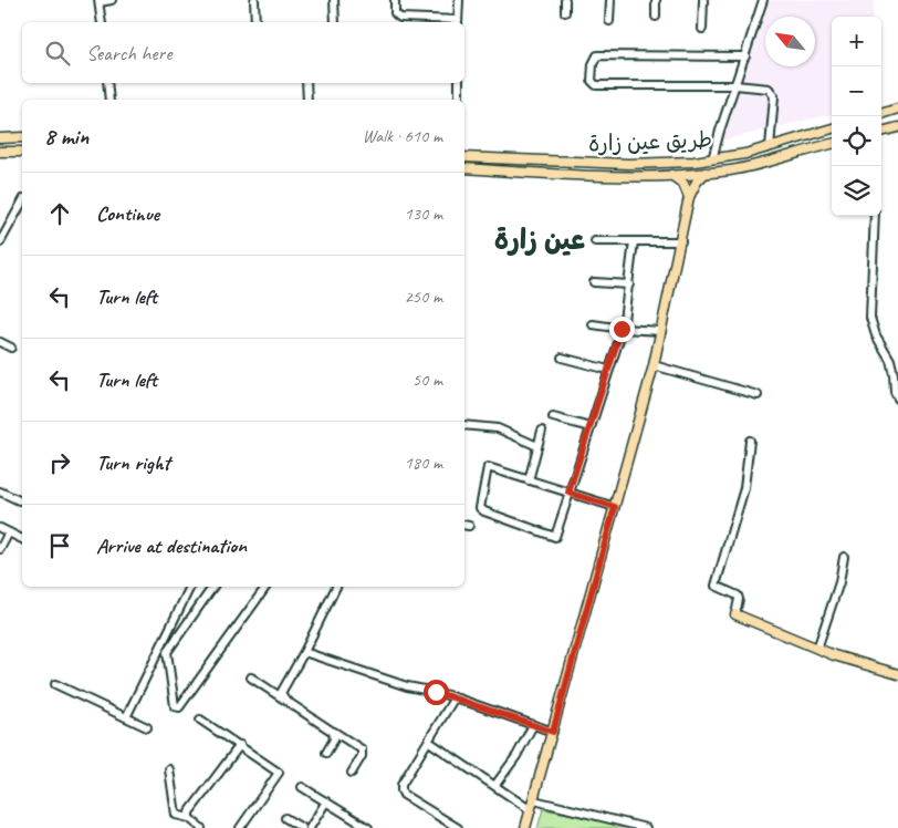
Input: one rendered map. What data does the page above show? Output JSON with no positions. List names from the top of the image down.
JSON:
{
  "streets": {
    "main road": ["طريق عين زارة"]
  },
  "districts": ["عين زارة"],
  "north": "top left",
  "page": {
    "map_buttons": ["+", "−"],
    "search": "Search here",
    "heading": ["8 min", "Walk · 610 m"],
    "list": [
      ["Continue", "130 m"],
      ["Turn left", "250 m"],
      ["Turn left", "50 m"],
      ["Turn right", "180 m"],
      "Arrive at destination"
    ]
  }
}
